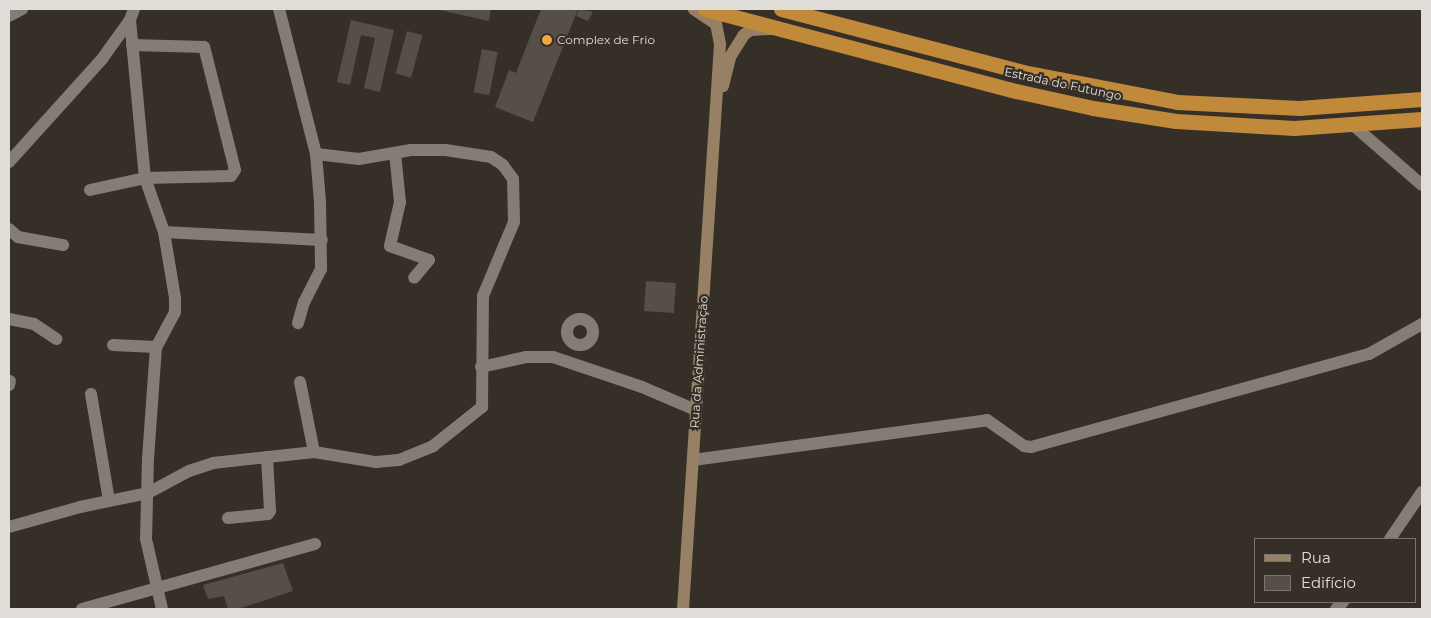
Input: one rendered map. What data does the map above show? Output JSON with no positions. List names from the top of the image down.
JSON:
{
  "streets": {
    "highway": ["Estrada do Futungo"],
    "street": ["Rua da Administração"]
  },
  "places": ["Complex de Frio"],
  "legend": ["Rua", "Edifício"]
}
